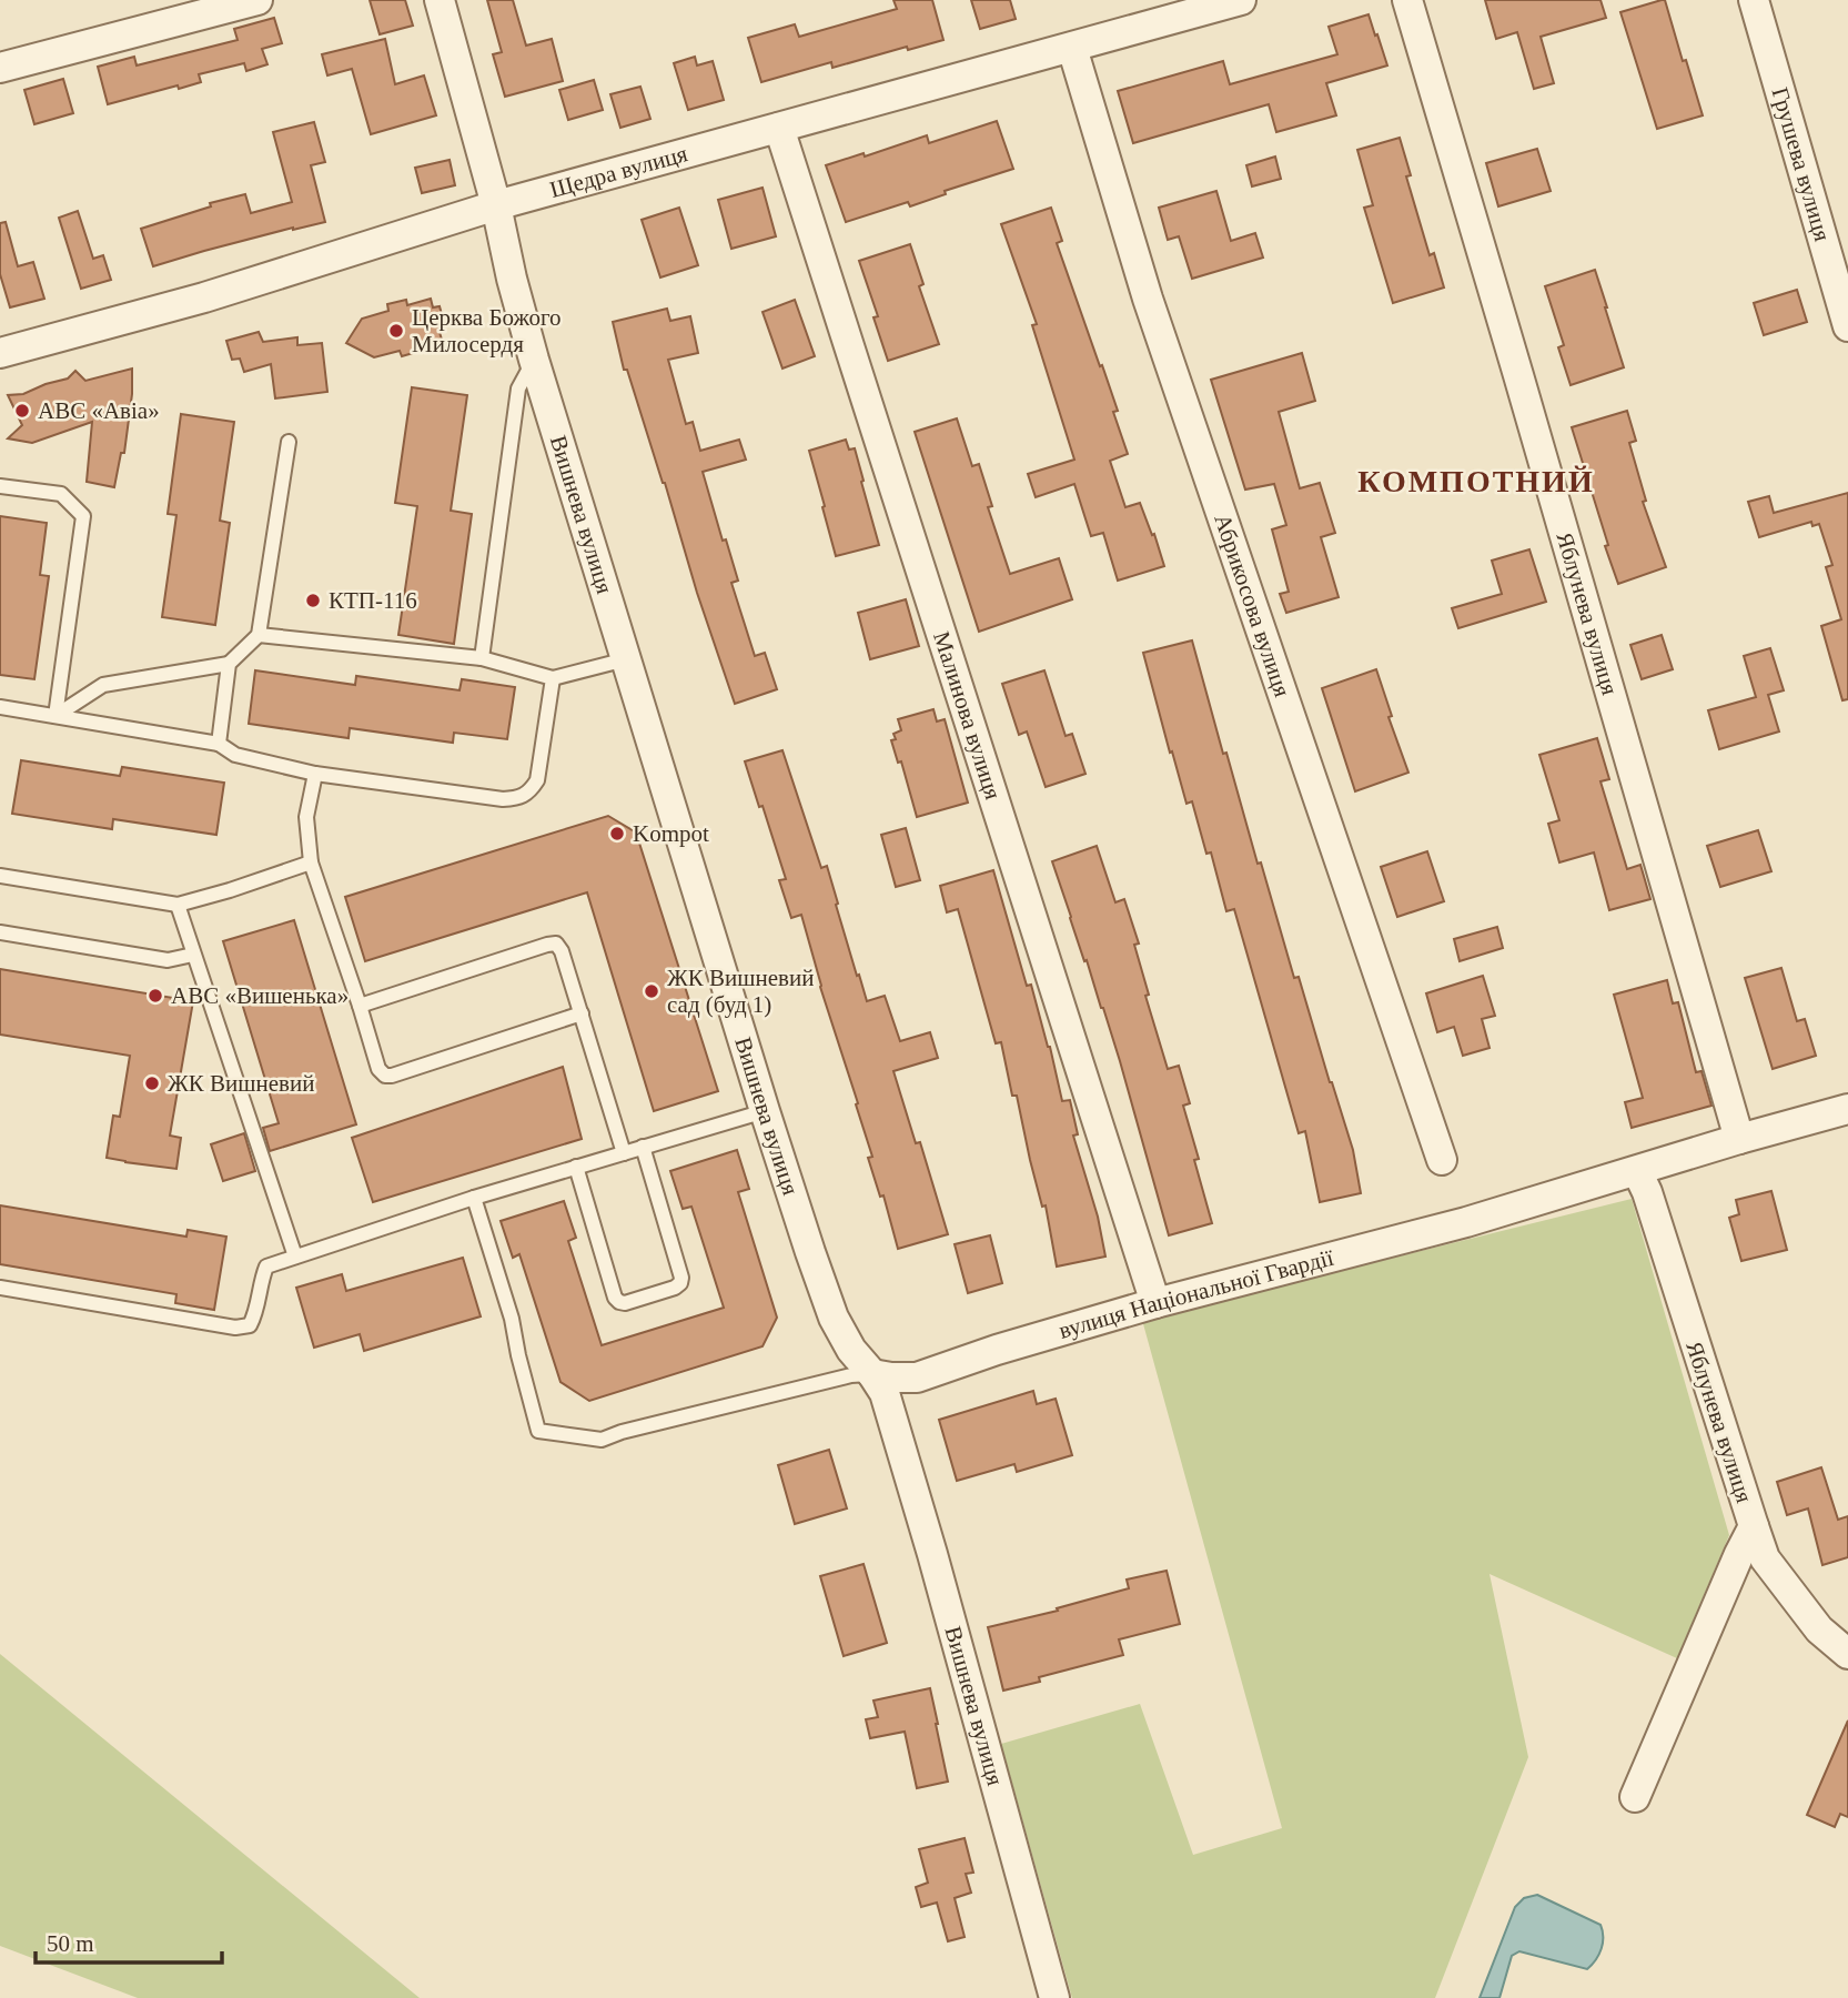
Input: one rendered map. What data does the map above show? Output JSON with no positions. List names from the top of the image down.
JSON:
{
  "streets": {
    "street": [
      "Грушева вулиця",
      "Щедра вулиця",
      "Вишнева вулиця",
      "Абрикосова вулиця",
      "Яблунева вулиця",
      "Малинова вулиця",
      "вулиця Національної Гвардії"
    ]
  },
  "crossings": [
    ["Щедра вулиця", "Вишнева вулиця"],
    ["Щедра вулиця", "Абрикосова вулиця"],
    ["Щедра вулиця", "Малинова вулиця"],
    ["Вишнева вулиця", "вулиця Національної Гвардії"],
    ["Яблунева вулиця", "вулиця Національної Гвардії"],
    ["Малинова вулиця", "вулиця Національної Гвардії"]
  ],
  "districts": ["КОМПОТНИЙ"],
  "places": [
    "Церква Божого Милосердя",
    "ABC «Авіа»",
    "КТП-116",
    "Kompot",
    "ЖК Вишневий сад (буд 1)",
    "ABC «Вишенька»",
    "ЖК Вишневий"
  ],
  "scale_bar": "50 m"
}
